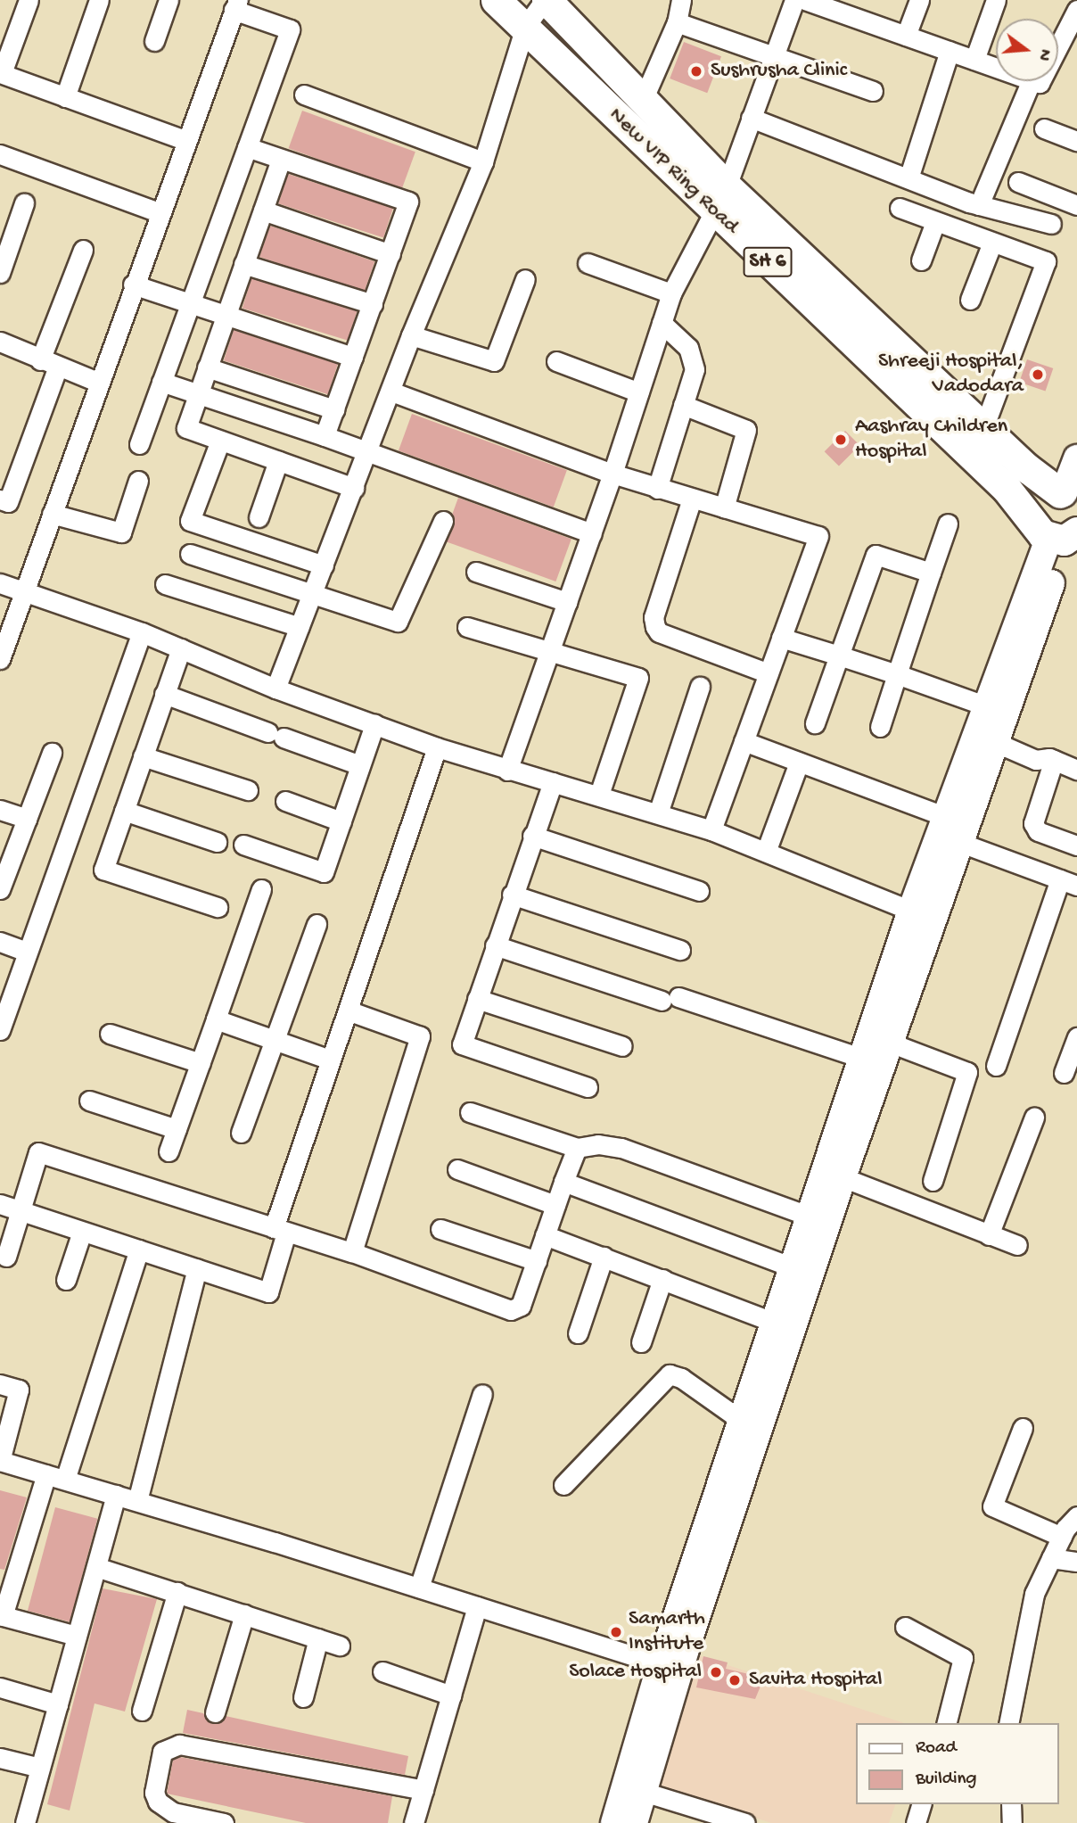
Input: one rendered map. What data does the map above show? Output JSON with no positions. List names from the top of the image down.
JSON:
{
  "streets": {
    "main road": ["New VIP Ring Road", "SH 6"]
  },
  "places": [
    "Sushrusha Clinic",
    "Shreeji Hospital, Vadodara",
    "Aashray Children Hospital",
    "Samarth Institute",
    "Solace Hospital",
    "Savita Hospital"
  ],
  "legend": ["Road", "Building"],
  "north": "right"
}
